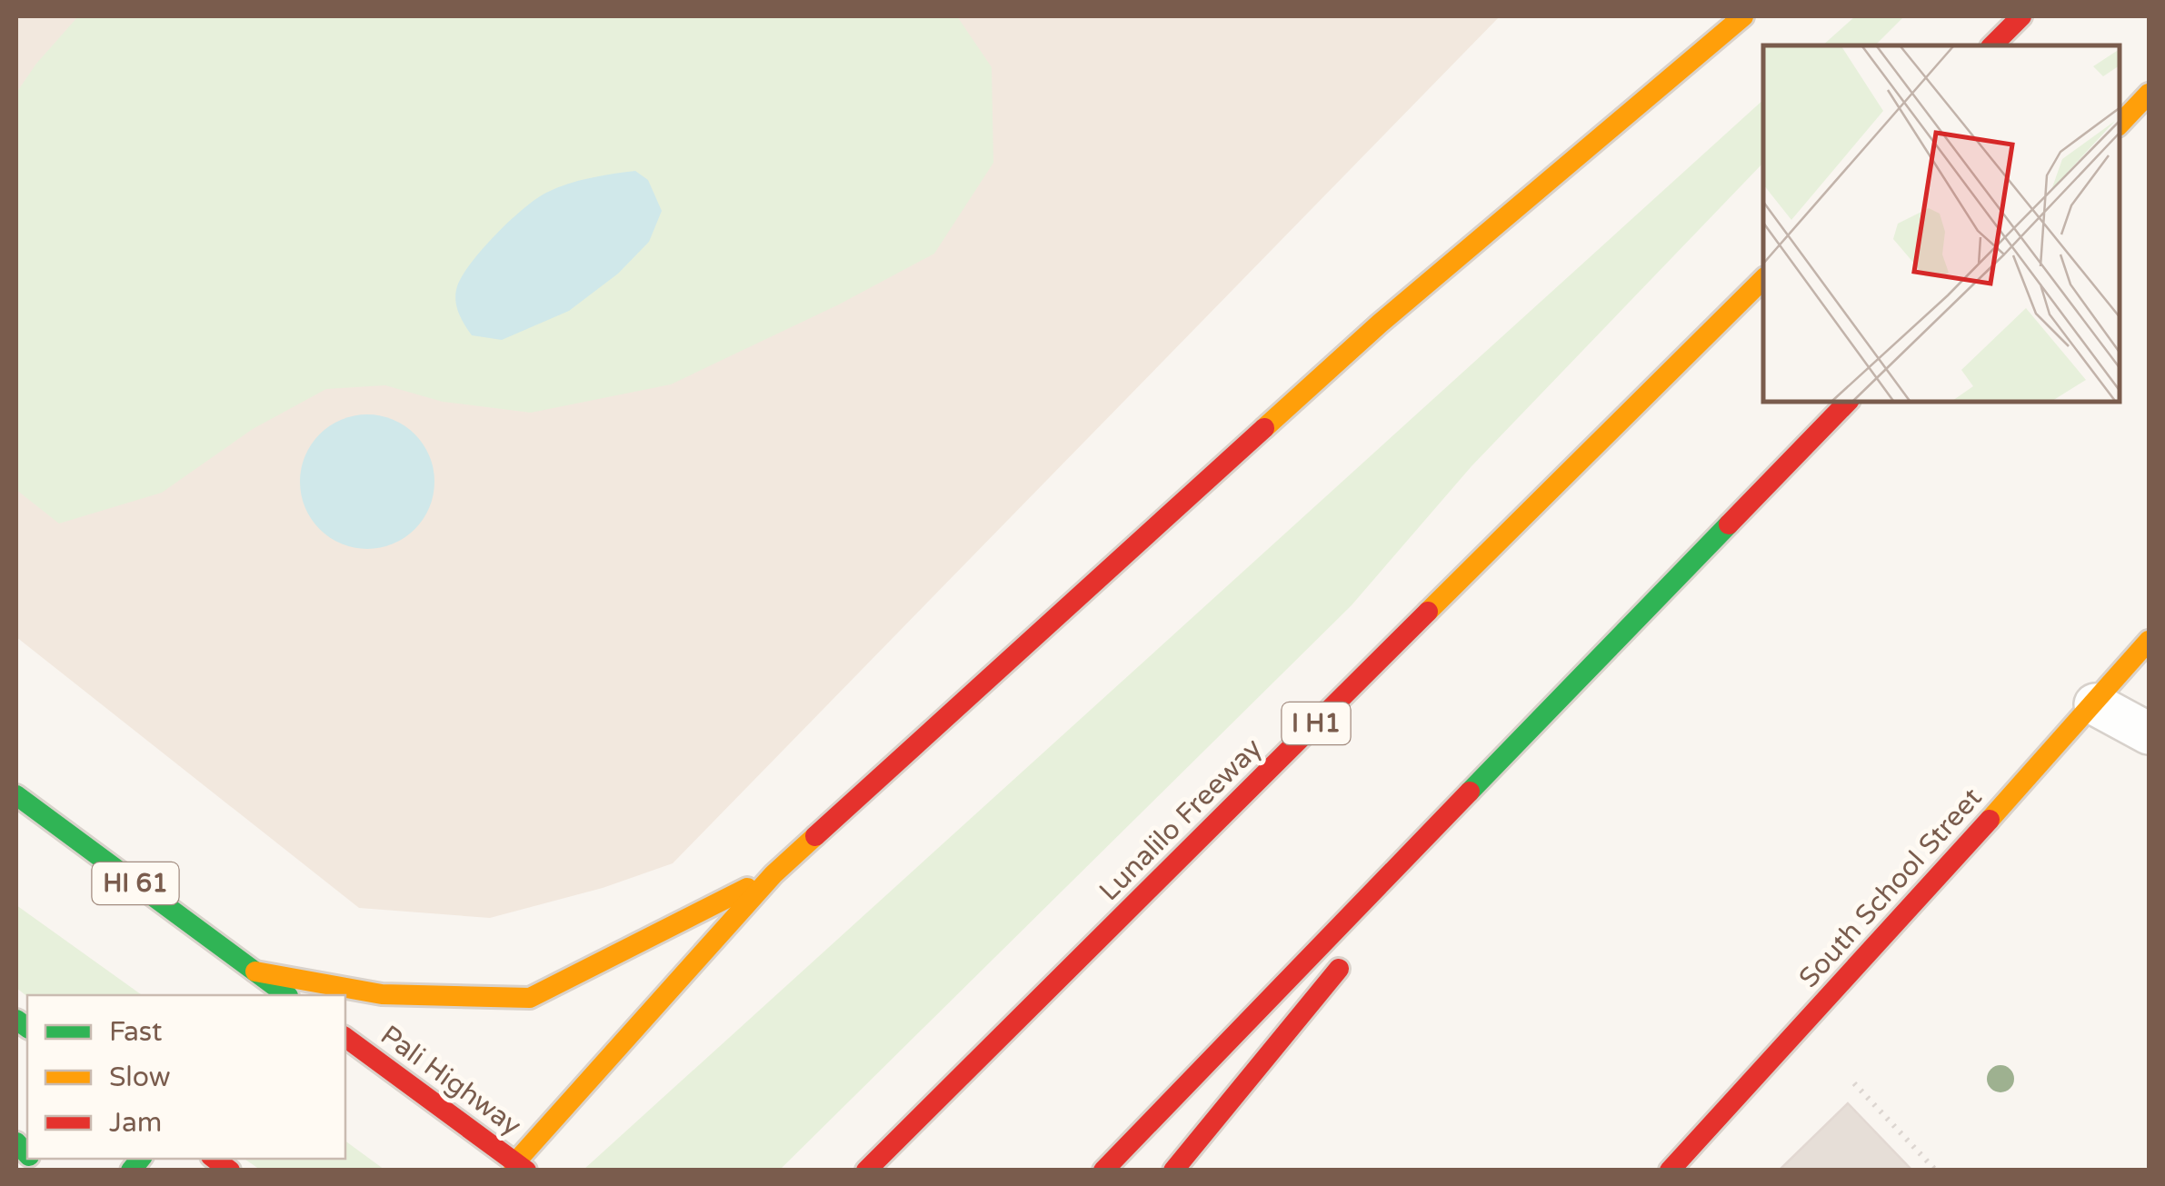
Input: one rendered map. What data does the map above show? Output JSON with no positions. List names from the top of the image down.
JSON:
{
  "streets": {
    "main road": [
      "I H1",
      "Lunalilo Freeway",
      "HI 61",
      "South School Street",
      "Pali Highway"
    ]
  },
  "legend": ["Fast", "Slow", "Jam"]
}
